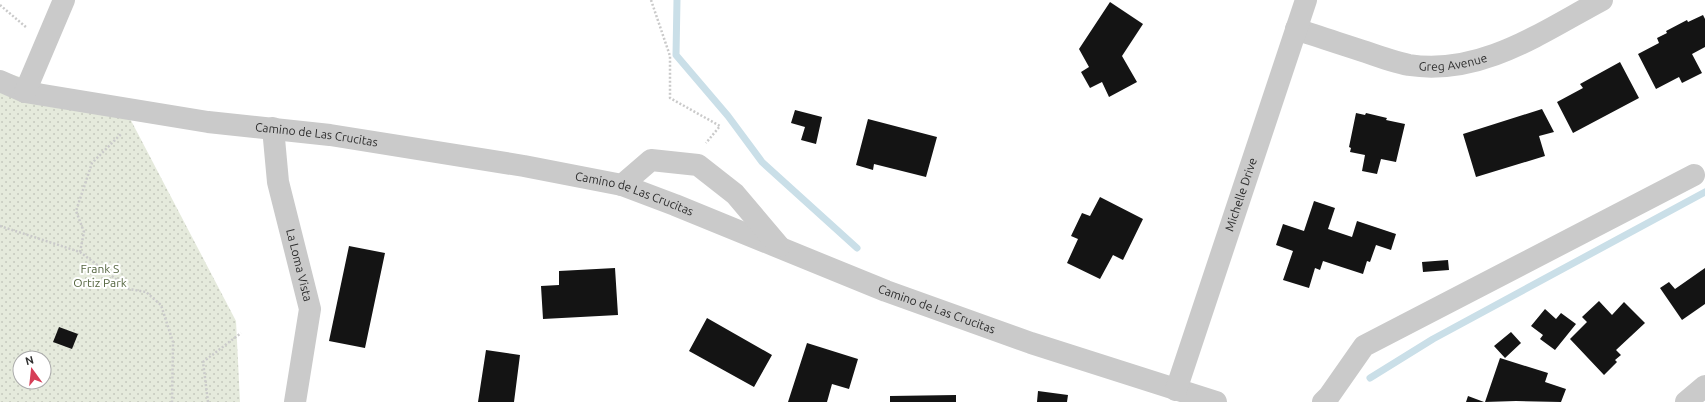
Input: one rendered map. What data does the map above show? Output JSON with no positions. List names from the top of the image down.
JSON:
{
  "streets": {
    "street": [
      "Greg Avenue",
      "Camino de Las Crucitas",
      "Michelle Drive",
      "La Loma Vista"
    ]
  },
  "crossings": [
    ["Greg Avenue", "Michelle Drive"],
    ["Camino de Las Crucitas", "Michelle Drive"],
    ["Camino de Las Crucitas", "La Loma Vista"]
  ],
  "parks": ["Frank S Ortiz Park"],
  "north": "top"
}
